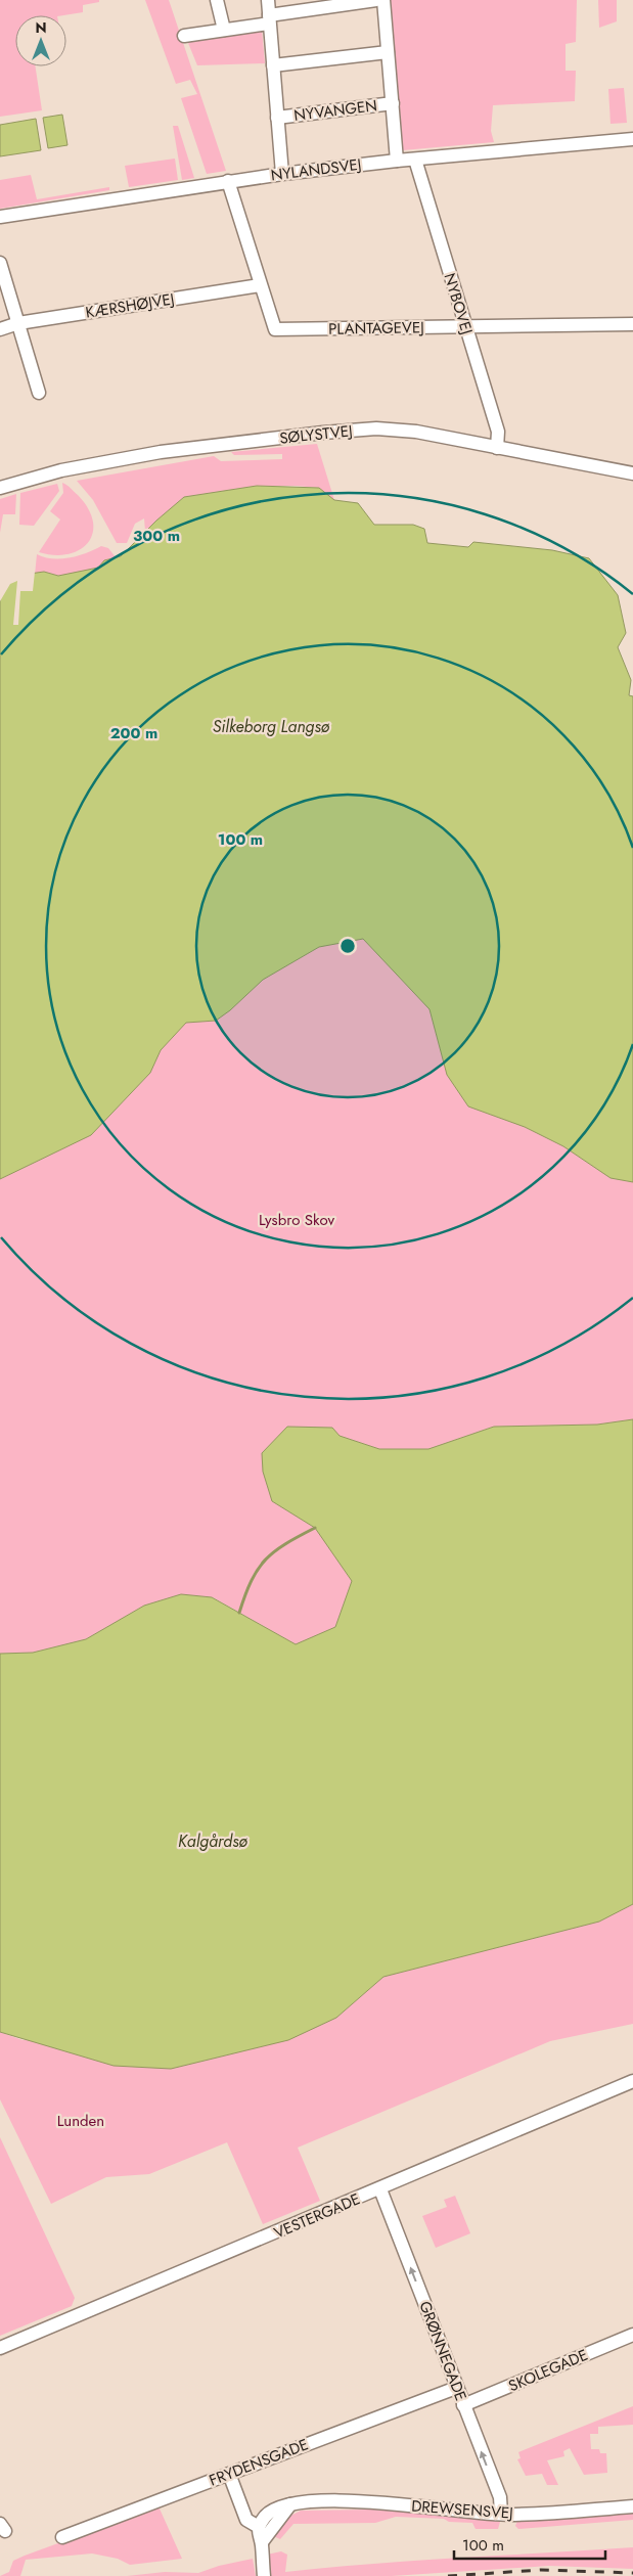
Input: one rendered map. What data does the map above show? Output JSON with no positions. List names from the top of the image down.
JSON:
{
  "streets": {
    "street": [
      "NYVANGEN",
      "NYLANDSVEJ",
      "NYBOVEJ",
      "KÆRSHØJVEJ",
      "PLANTAGEVEJ",
      "SØLYSTVEJ",
      "VESTERGADE",
      "GRØNNEGADE",
      "SKOLEGADE",
      "FRYDENSGADE",
      "DREWSENSVEJ"
    ]
  },
  "crossings": [
    ["NYVANGEN", "NYLANDSVEJ"],
    ["NYLANDSVEJ", "NYBOVEJ"],
    ["NYLANDSVEJ", "PLANTAGEVEJ"],
    ["NYBOVEJ", "PLANTAGEVEJ"],
    ["NYBOVEJ", "SØLYSTVEJ"],
    ["KÆRSHØJVEJ", "PLANTAGEVEJ"],
    ["VESTERGADE", "GRØNNEGADE"],
    ["GRØNNEGADE", "SKOLEGADE"],
    ["GRØNNEGADE", "FRYDENSGADE"],
    ["GRØNNEGADE", "DREWSENSVEJ"]
  ],
  "one_way": ["GRØNNEGADE"],
  "water": ["Silkeborg Langsø", "Kalgårdsø"],
  "parks": ["Lysbro Skov", "Lunden"],
  "scale_bar": "100 m",
  "north": "top",
  "rings": ["300 m", "200 m", "100 m"]
}
